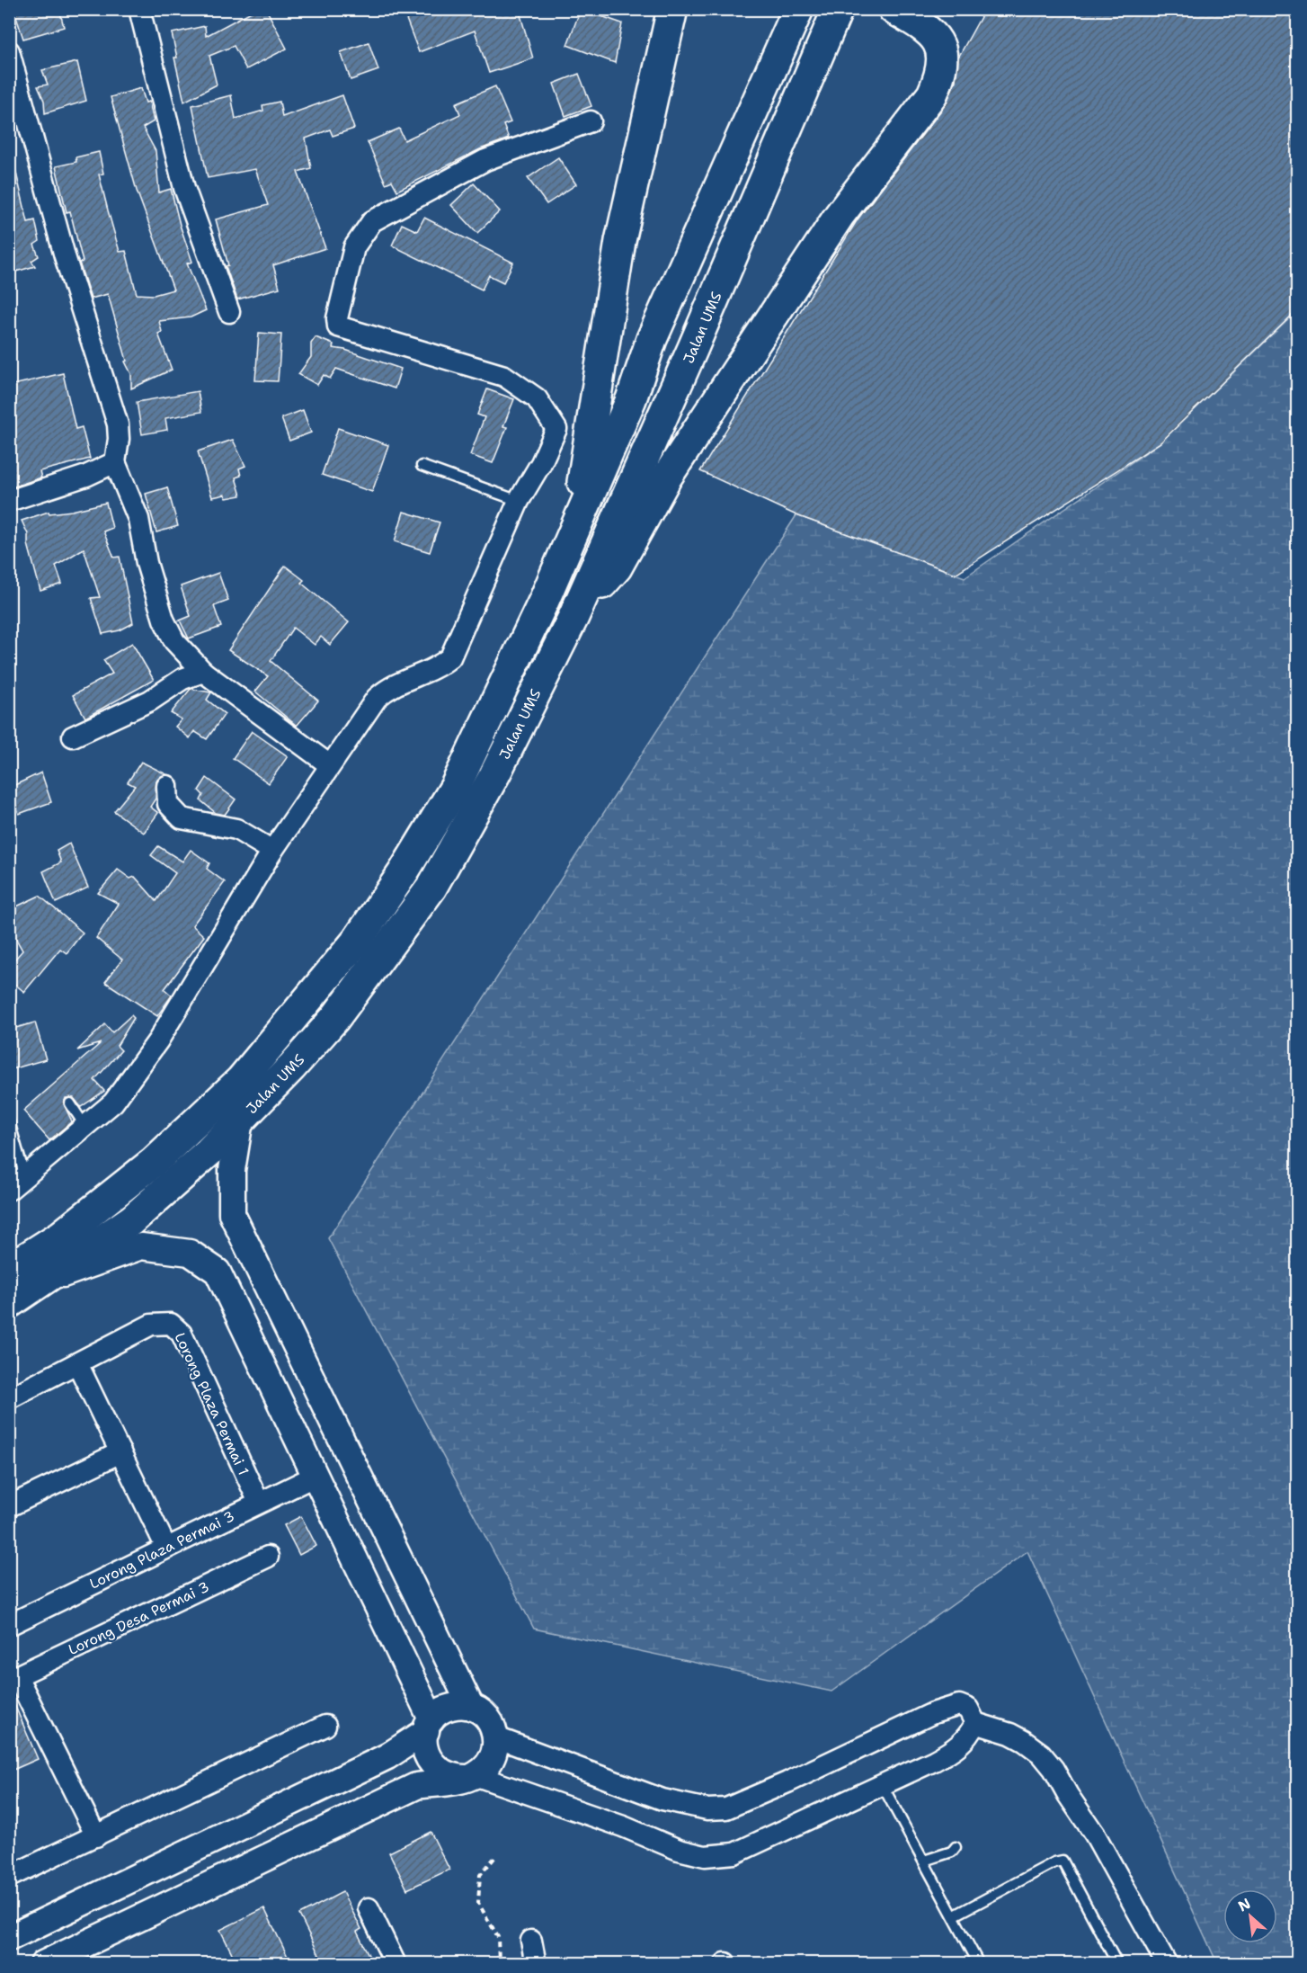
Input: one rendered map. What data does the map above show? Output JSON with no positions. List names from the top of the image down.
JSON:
{
  "streets": {
    "highway": ["Jalan UMS"],
    "street": ["Lorong Plaza Permai 1", "Lorong Plaza Permai 3", "Lorong Desa Permai 3"]
  },
  "crossings": [
    ["Lorong Plaza Permai 1", "Lorong Plaza Permai 3"]
  ],
  "north": "top left"
}
